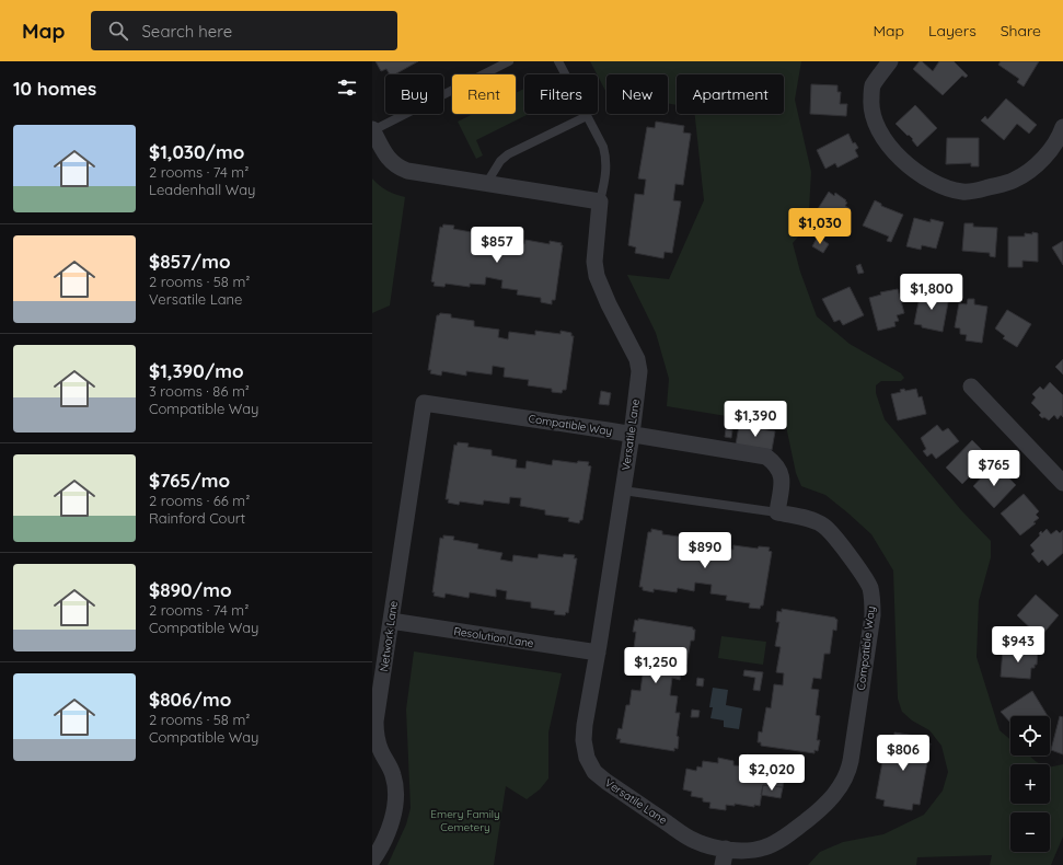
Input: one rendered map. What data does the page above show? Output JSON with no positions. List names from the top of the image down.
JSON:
{
  "streets": {
    "street": [
      "Compatible Way",
      "Versatile Lane",
      "Network Lane",
      "Resolution Lane"
    ]
  },
  "crossings": [
    ["Compatible Way", "Versatile Lane"],
    ["Compatible Way", "Network Lane"],
    ["Versatile Lane", "Resolution Lane"],
    ["Network Lane", "Resolution Lane"]
  ],
  "parks": ["Emery Family Cemetery"],
  "page": {
    "header": "Map",
    "search": "Search here",
    "nav": ["Map", "Layers", "Share"],
    "heading": "10 homes",
    "chip": [
      "Buy",
      "Rent",
      "Filters",
      "New",
      "Apartment"
    ],
    "list": [
      {
        "name": "$1,030/mo",
        "note": "2 rooms · 74 m² · Leadenhall Way"
      },
      {
        "name": "$857/mo",
        "note": "2 rooms · 58 m² · Versatile Lane"
      },
      {
        "name": "$1,390/mo",
        "note": "3 rooms · 86 m² · Compatible Way"
      },
      {
        "name": "$765/mo",
        "note": "2 rooms · 66 m² · Rainford Court"
      },
      {
        "name": "$890/mo",
        "note": "2 rooms · 74 m² · Compatible Way"
      },
      {
        "name": "$806/mo",
        "note": "2 rooms · 58 m² · Compatible Way"
      }
    ],
    "price": [
      "$1,030",
      "$857",
      "$1,800",
      "$1,390",
      "$765",
      "$890",
      "$943",
      "$1,250",
      "$806",
      "$2,020"
    ],
    "map_buttons": ["+", "−"]
  }
}
